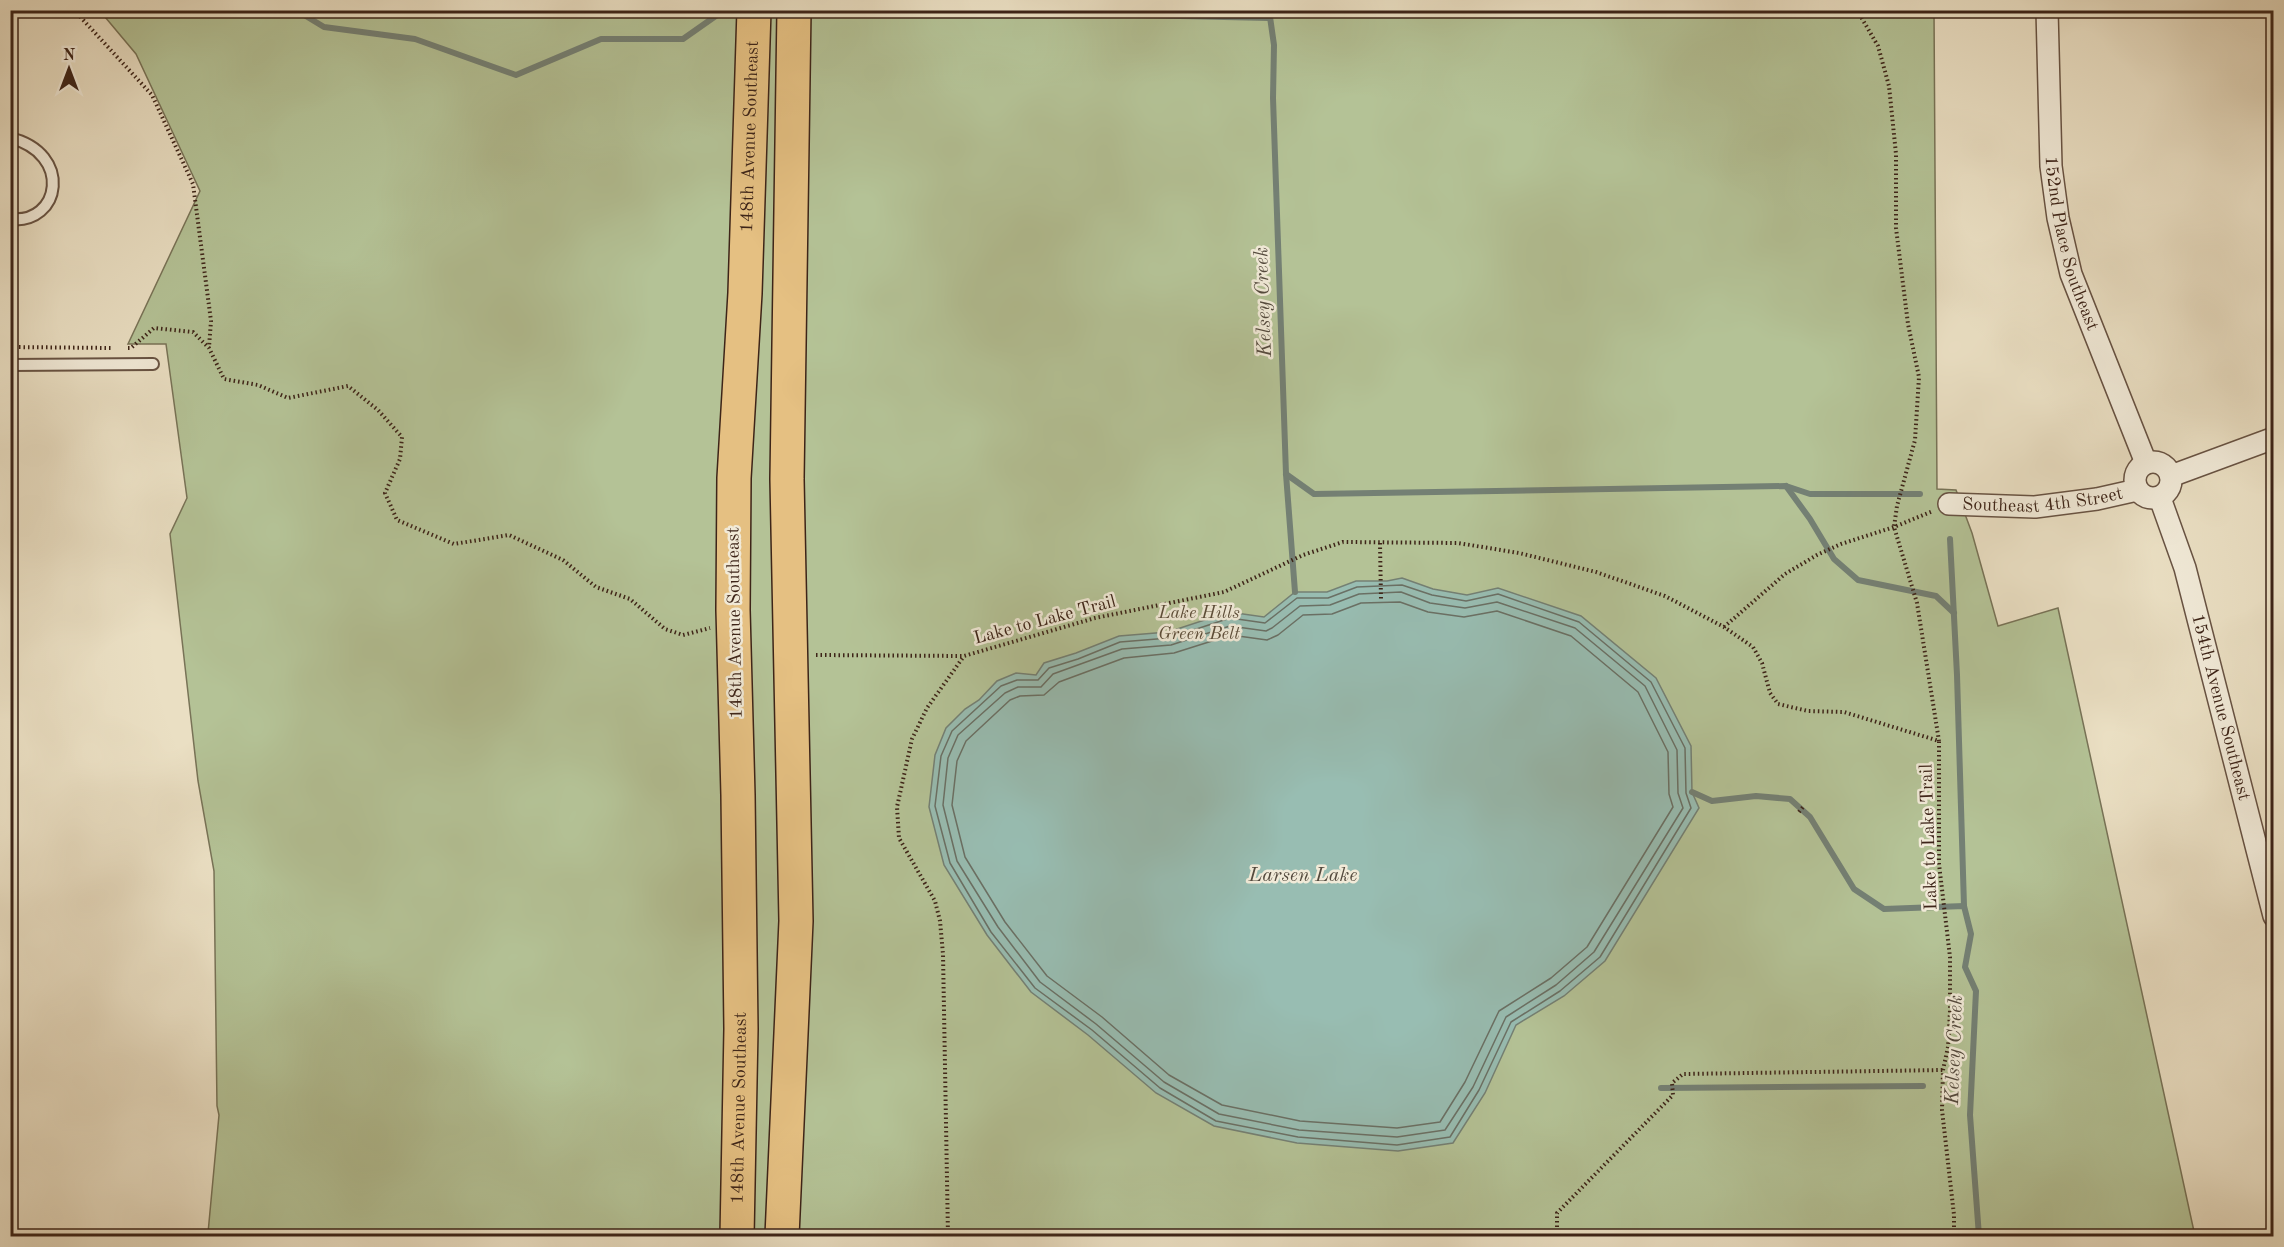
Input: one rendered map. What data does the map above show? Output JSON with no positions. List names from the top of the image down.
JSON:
{
  "streets": {
    "main road": ["148th Avenue Southeast"],
    "street": ["152nd Place Southeast", "Southeast 4th Street", "154th Avenue Southeast"],
    "path": ["Lake to Lake Trail"]
  },
  "crossings": [
    ["152nd Place Southeast", "Southeast 4th Street"],
    ["152nd Place Southeast", "154th Avenue Southeast"],
    ["Southeast 4th Street", "154th Avenue Southeast"]
  ],
  "water": ["Kelsey Creek", "Larsen Lake"],
  "parks": ["Lake Hills Green Belt"],
  "north": "top"
}
